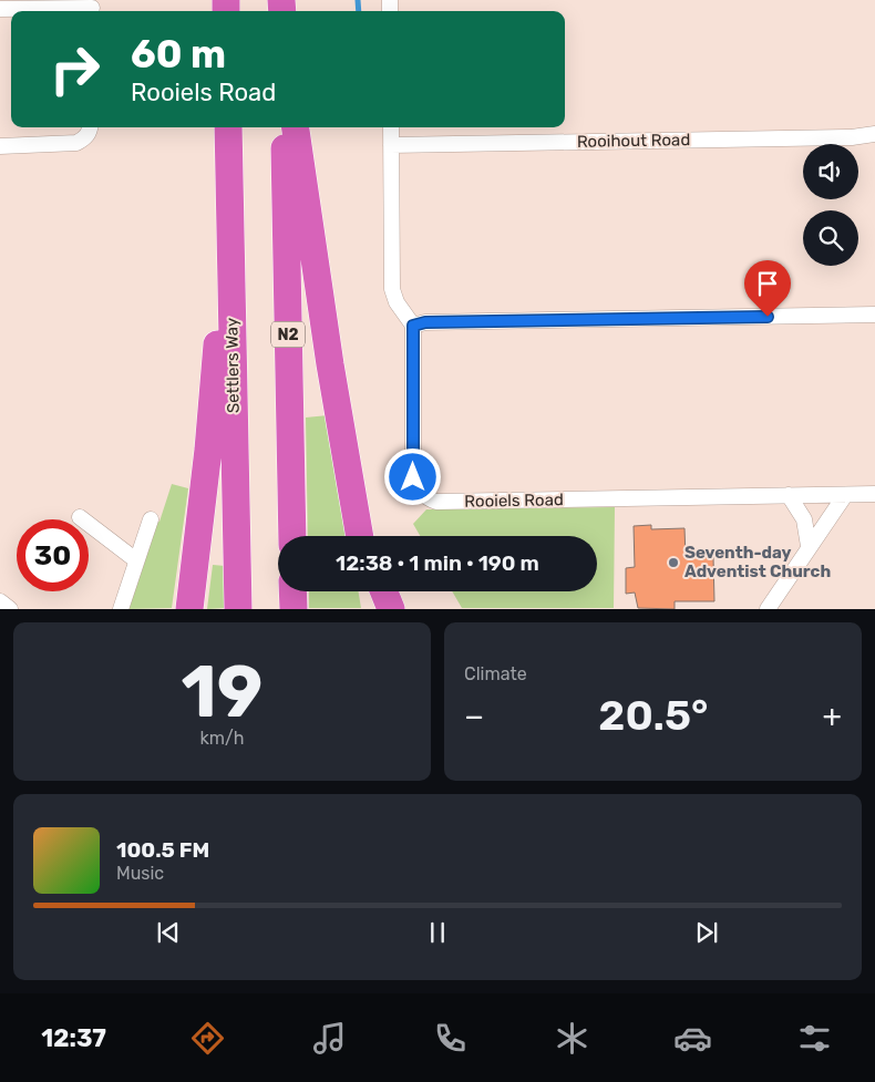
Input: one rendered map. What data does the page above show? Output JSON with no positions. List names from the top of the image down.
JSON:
{
  "streets": {
    "highway": ["N2", "Settlers Way"],
    "street": ["Rooihout Road", "Rooiels Road"]
  },
  "places": ["Seventh-day Adventist Church"],
  "page": {
    "turn": ["60 m", "Rooiels Road"],
    "limit": "30",
    "trip": "12:38 · 1 min · 190 m",
    "tile": [
      ["19", "km/h"],
      "Climate"
    ],
    "heat": ["−", "20.5°", "+"],
    "song": ["100.5 FM", "Music"],
    "tabs": "12:37"
  }
}
